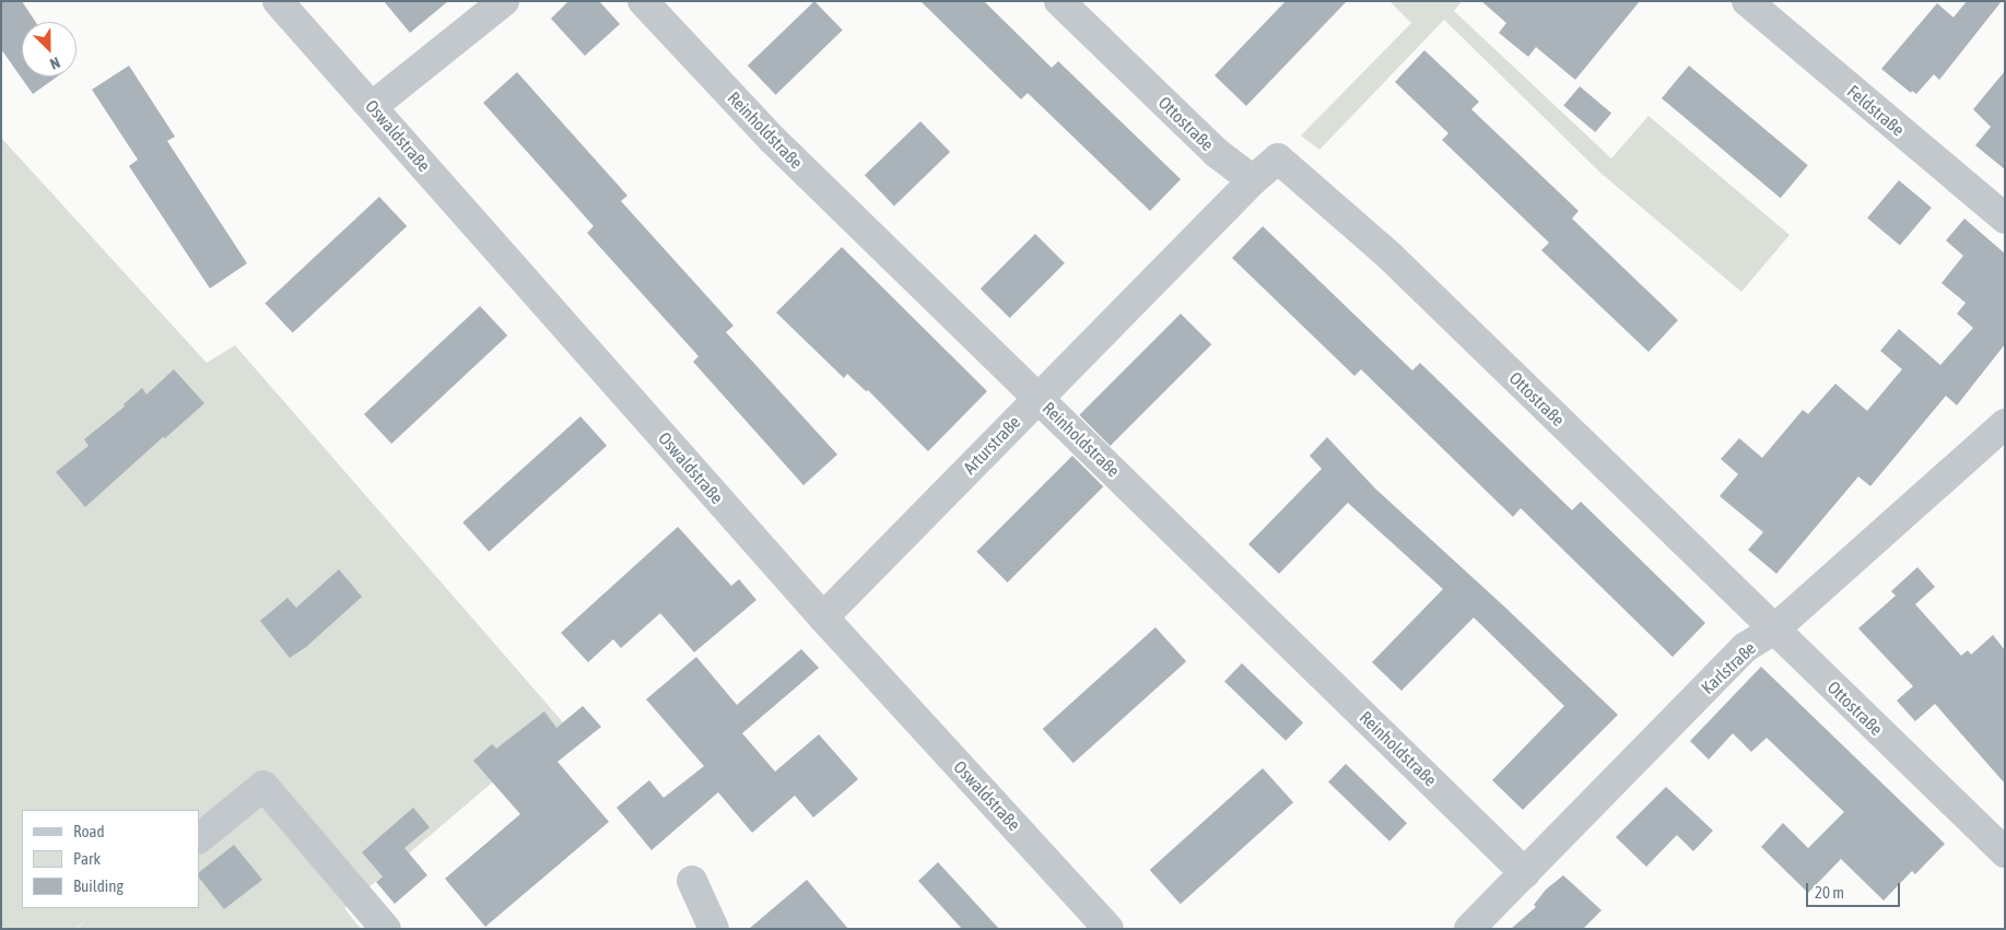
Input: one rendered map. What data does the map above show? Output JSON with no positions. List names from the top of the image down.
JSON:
{
  "streets": {
    "street": [
      "Feldstraße",
      "Ottostraße",
      "Reinholdstraße",
      "Oswaldstraße",
      "Arturstraße",
      "Karlstraße"
    ]
  },
  "crossings": [
    ["Ottostraße", "Arturstraße"],
    ["Ottostraße", "Karlstraße"],
    ["Reinholdstraße", "Arturstraße"],
    ["Reinholdstraße", "Karlstraße"],
    ["Oswaldstraße", "Arturstraße"]
  ],
  "legend": ["Road", "Park", "Building"],
  "scale_bar": "20 m",
  "north": "bottom right"
}
